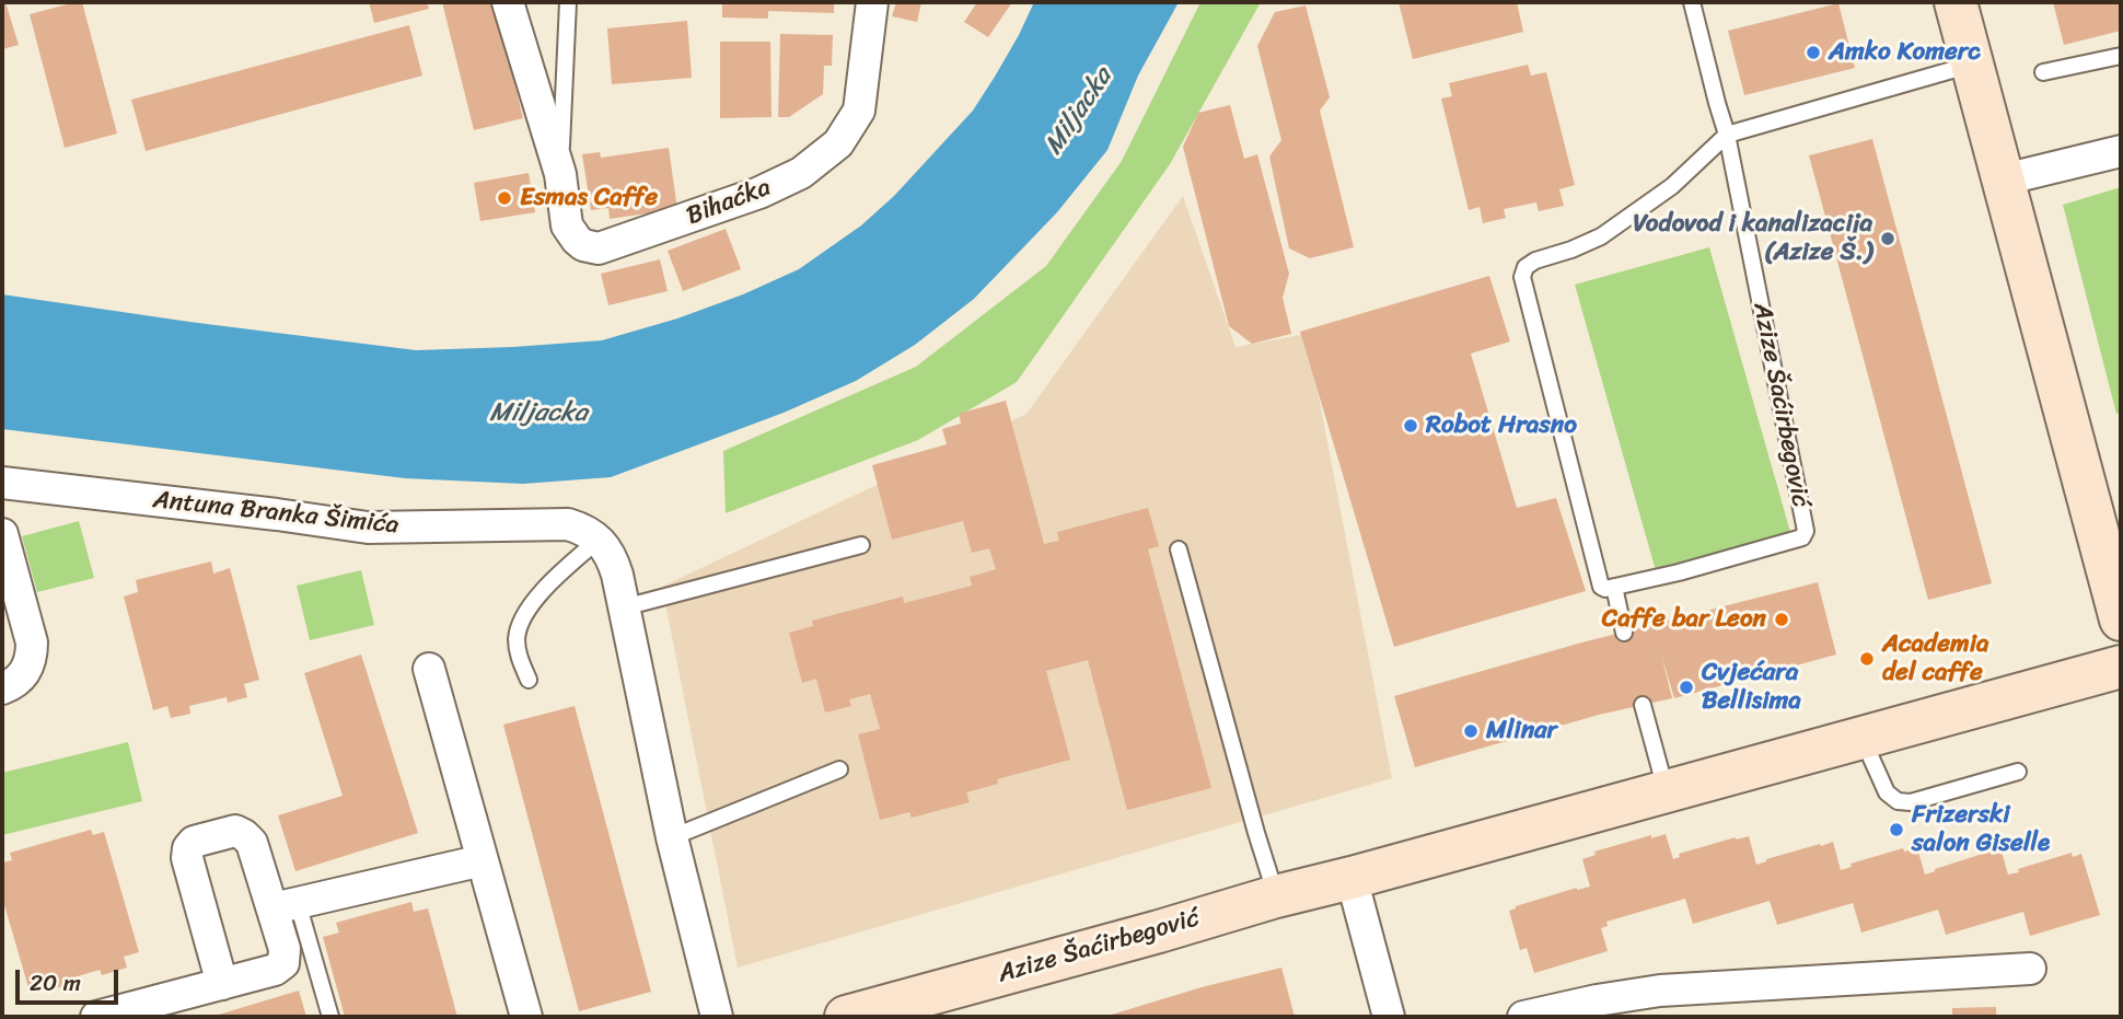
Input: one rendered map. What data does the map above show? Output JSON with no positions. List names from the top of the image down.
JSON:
{
  "streets": {
    "street": ["Bihaćka", "Azize Šaćirbegović", "Antuna Branka Šimića"]
  },
  "water": ["Miljacka"],
  "places": [
    "Amko Komerc",
    "Esmas Caffe",
    "Vodovod i kanalizacija (Azize Š.)",
    "Robot Hrasno",
    "Caffe bar Leon",
    "Academia del caffe",
    "Cvjećara Bellisima",
    "Mlinar",
    "Frizerski salon Giselle"
  ],
  "scale_bar": "20 m"
}
